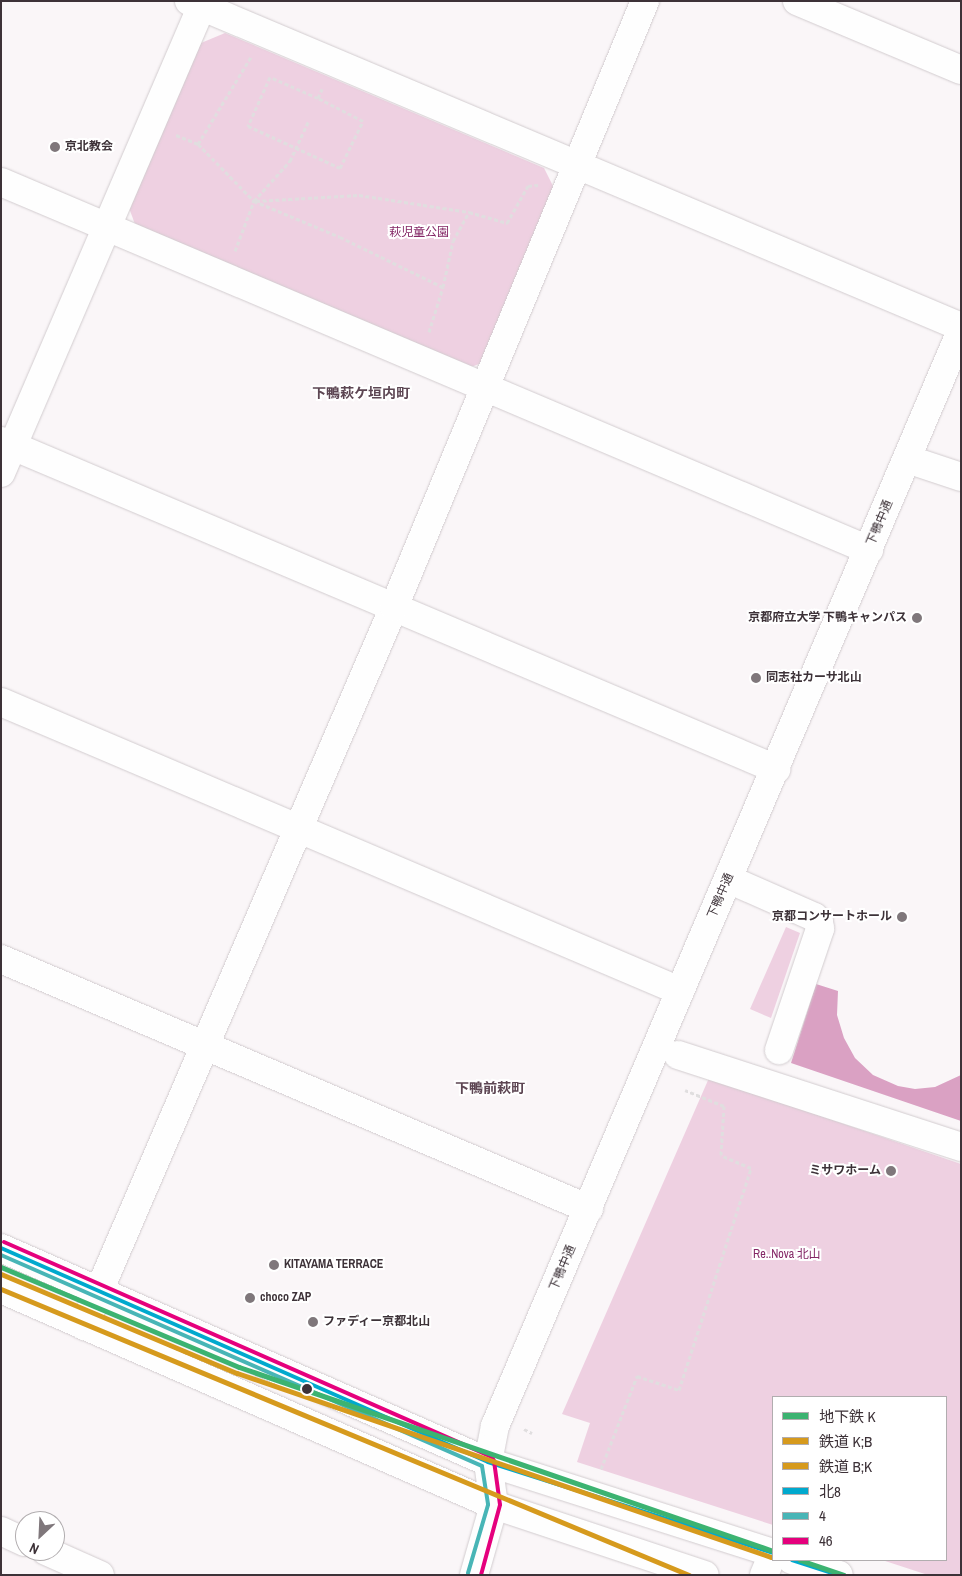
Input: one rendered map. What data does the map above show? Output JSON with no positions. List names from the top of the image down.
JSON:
{
  "streets": {
    "street": ["下鴨中通"]
  },
  "districts": ["下鴨萩ケ垣内町", "下鴨前萩町"],
  "parks": ["萩児童公園", "Re..Nova 北山"],
  "places": [
    "京北教会",
    "京都府立大学 下鴨キャンパス",
    "同志社カーサ北山",
    "京都コンサートホール",
    "ミサワホーム",
    "KITAYAMA TERRACE",
    "choco ZAP",
    "ファディー京都北山"
  ],
  "lines": [
    "transit line 46",
    "transit line 北8",
    "transit line 4",
    "metro line K",
    "rail line K;B",
    "rail line B;K"
  ],
  "legend": [
    "地下鉄 K",
    "鉄道 K;B",
    "鉄道 B;K",
    "北8",
    "4",
    "46"
  ],
  "north": "bottom left"
}
